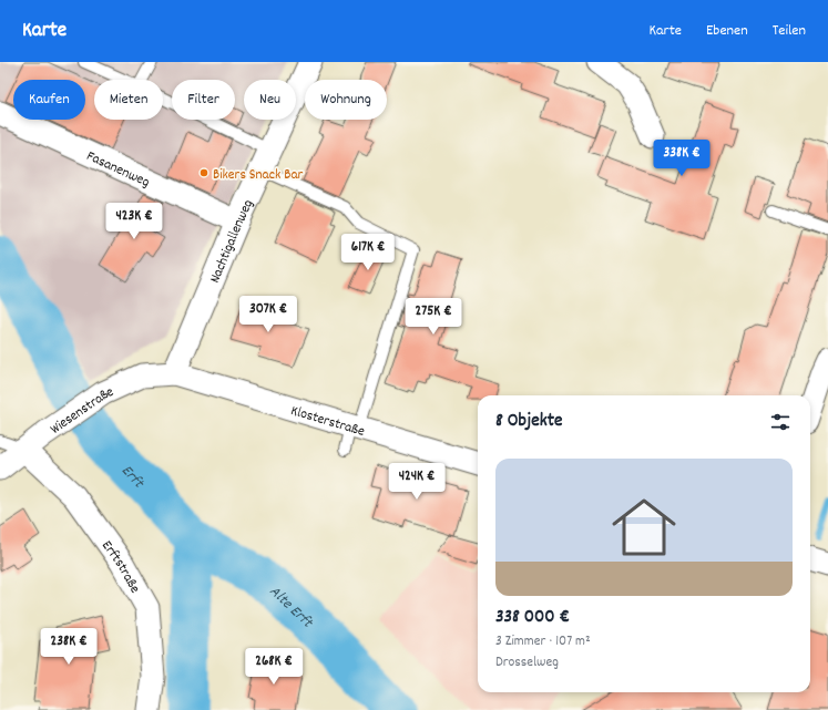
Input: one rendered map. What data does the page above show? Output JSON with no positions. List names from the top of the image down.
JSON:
{
  "streets": {
    "street": [
      "Fasanenweg",
      "Nachtigallenweg",
      "Wiesenstraße",
      "Klosterstraße",
      "Erftstraße"
    ]
  },
  "crossings": [
    ["Fasanenweg", "Nachtigallenweg"],
    ["Nachtigallenweg", "Wiesenstraße"],
    ["Nachtigallenweg", "Klosterstraße"],
    ["Wiesenstraße", "Klosterstraße"],
    ["Wiesenstraße", "Erftstraße"]
  ],
  "water": ["Erft", "Alte Erft"],
  "places": ["Bikers Snack Bar"],
  "page": {
    "header": "Karte",
    "nav": ["Karte", "Ebenen", "Teilen"],
    "chip": [
      "Kaufen",
      "Mieten",
      "Filter",
      "Neu",
      "Wohnung"
    ],
    "price": [
      "338K €",
      "423K €",
      "617K €",
      "307K €",
      "275K €",
      "424K €",
      "238K €",
      "268K €"
    ],
    "heading": "8 Objekte",
    "list": [
      {
        "name": "338 000 €",
        "note": "3 Zimmer · 107 m² · Drosselweg"
      }
    ]
  }
}
